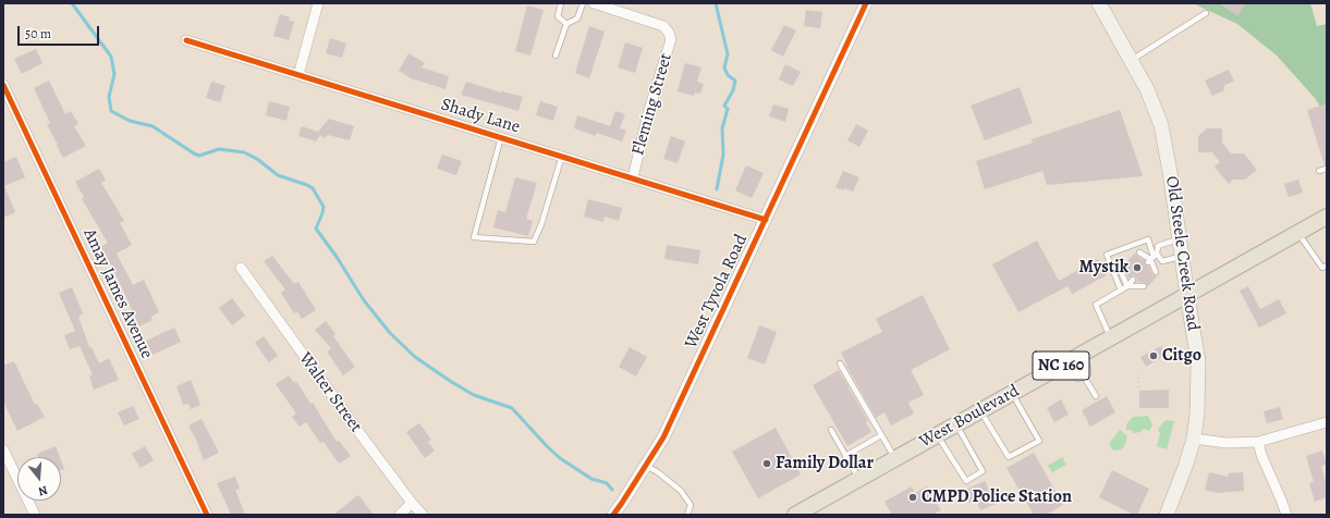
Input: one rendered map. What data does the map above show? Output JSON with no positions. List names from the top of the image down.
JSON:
{
  "streets": {
    "main road": ["Old Steele Creek Road", "NC 160", "West Boulevard"],
    "street": [
      "Fleming Street",
      "Shady Lane",
      "West Tyvola Road",
      "Amay James Avenue",
      "Walter Street"
    ]
  },
  "crossings": [
    ["Fleming Street", "Shady Lane"],
    ["Shady Lane", "West Tyvola Road"],
    ["Old Steele Creek Road", "West Boulevard"]
  ],
  "places": [
    "Mystik",
    "Citgo",
    "Family Dollar",
    "CMPD Police Station"
  ],
  "scale_bar": "50 m",
  "north": "bottom"
}
